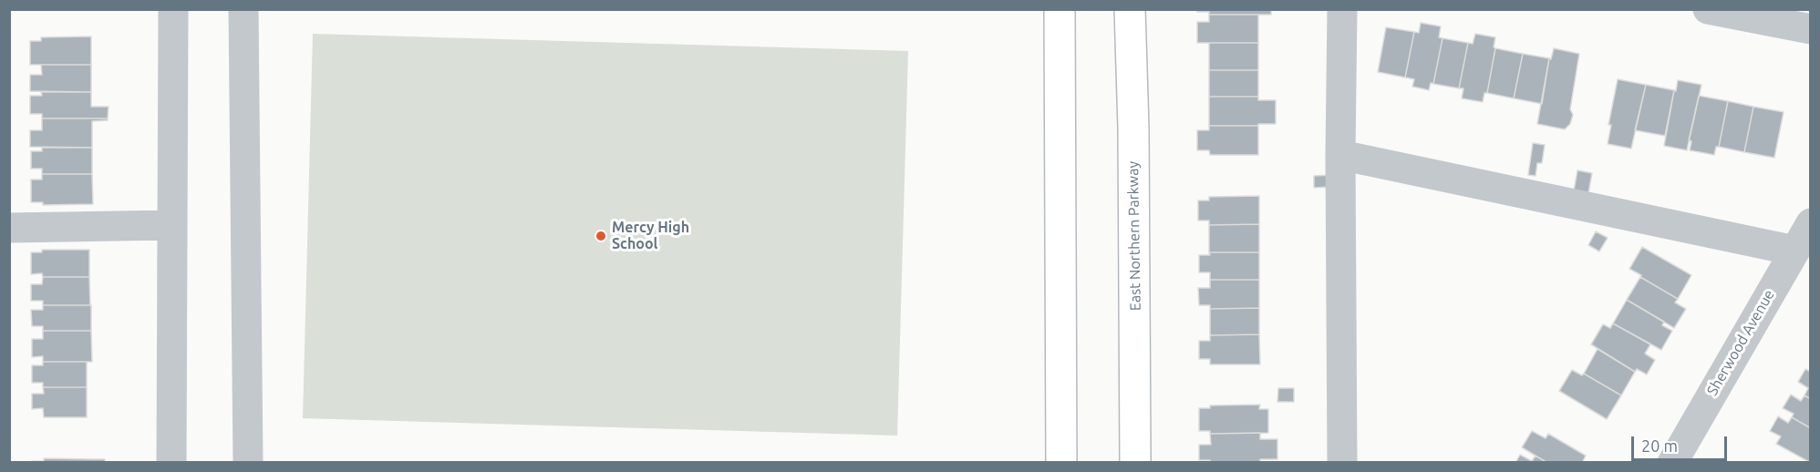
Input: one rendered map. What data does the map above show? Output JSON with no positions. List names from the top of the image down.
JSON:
{
  "streets": {
    "main road": ["East Northern Parkway"],
    "street": ["Sherwood Avenue"]
  },
  "places": ["Mercy High School"],
  "scale_bar": "20 m"
}
